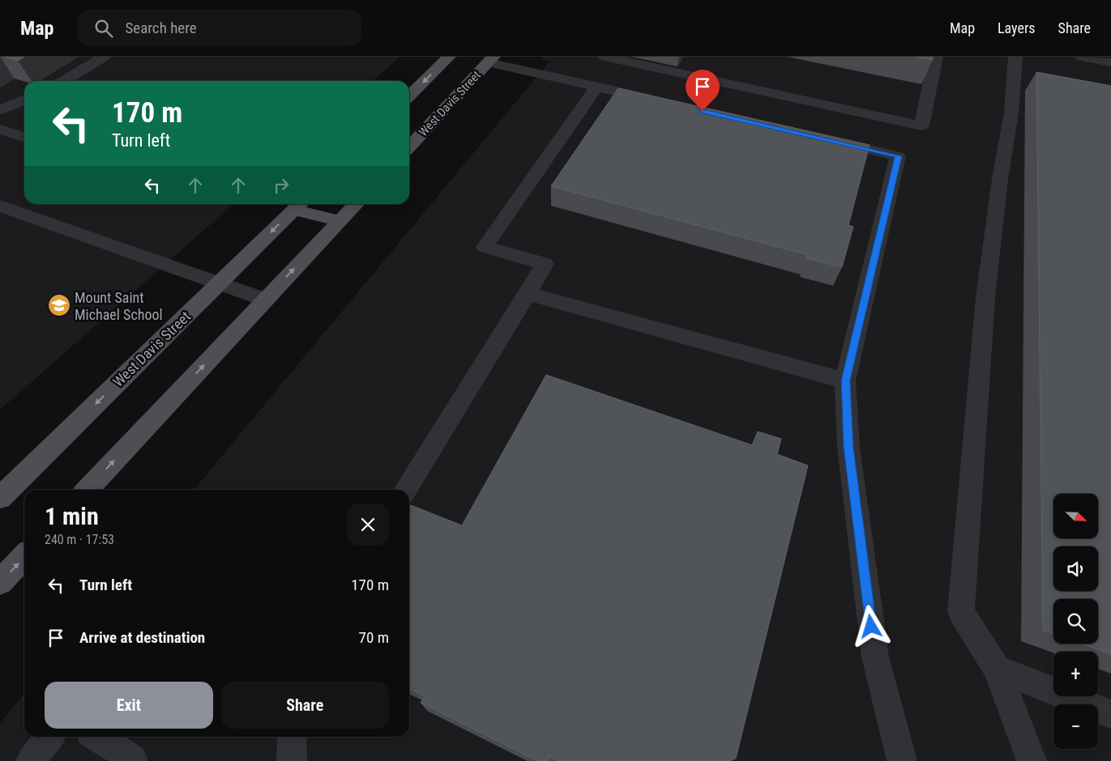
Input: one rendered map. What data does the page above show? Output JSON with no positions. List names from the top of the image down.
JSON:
{
  "streets": {
    "main road": ["West Davis Street"]
  },
  "places": {
    "school or university": ["Mount Saint Michael School"]
  },
  "north": "bottom right",
  "page": {
    "header": "Map",
    "search": "Search here",
    "nav": ["Map", "Layers", "Share"],
    "turn": ["170 m", "Turn left"],
    "heading": ["1 min", "240 m · 17:53"],
    "map_buttons": ["+", "−"],
    "list": [
      {
        "name": "Turn left",
        "value": "170 m"
      },
      {
        "name": "Arrive at destination",
        "value": "70 m"
      }
    ],
    "buttons": ["Exit", "Share"]
  }
}
